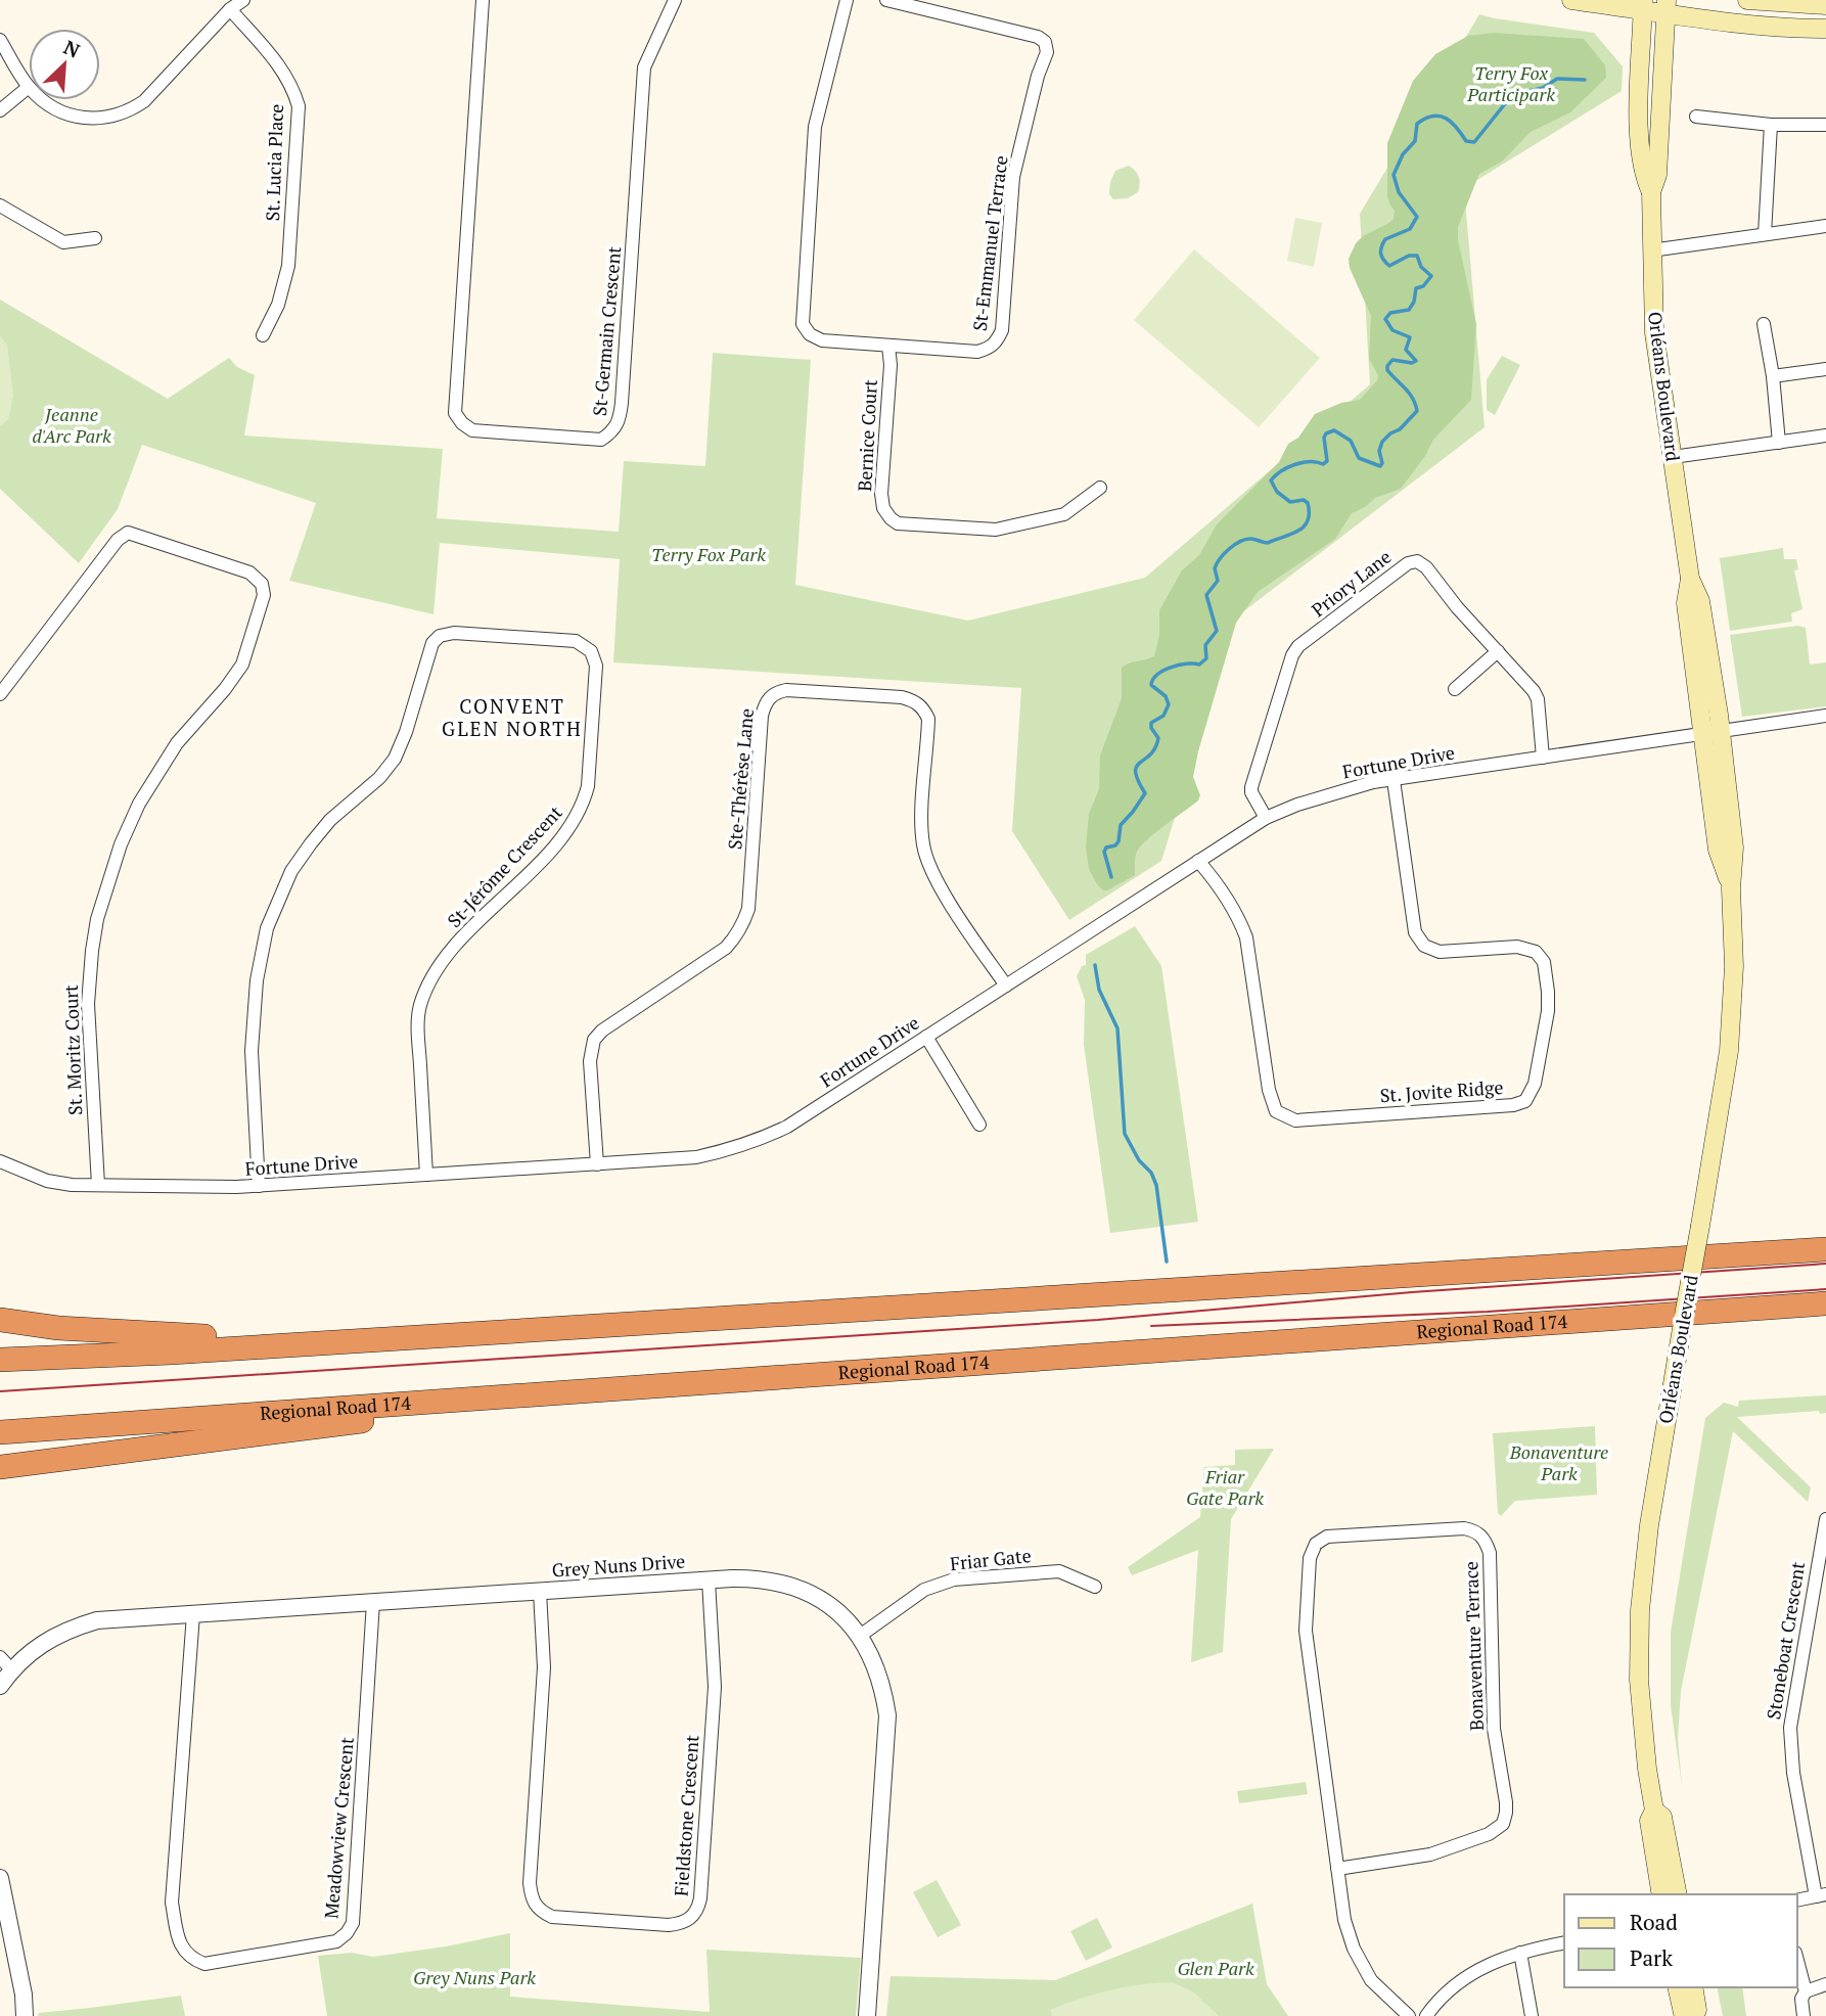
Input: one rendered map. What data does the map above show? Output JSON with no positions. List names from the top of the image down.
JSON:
{
  "streets": {
    "highway": ["Regional Road 174"],
    "main road": ["Orléans Boulevard"],
    "street": [
      "St. Lucia Place",
      "St-Emmanuel Terrace",
      "St-Germain Crescent",
      "Bernice Court",
      "Priory Lane",
      "Fortune Drive",
      "Ste-Thérèse Lane",
      "St-Jérôme Crescent",
      "St. Moritz Court",
      "St. Jovite Ridge",
      "Friar Gate",
      "Grey Nuns Drive",
      "Stoneboat Crescent",
      "Bonaventure Terrace",
      "Fieldstone Crescent",
      "Meadowview Crescent"
    ]
  },
  "crossings": [
    ["St-Emmanuel Terrace", "Bernice Court"],
    ["Orléans Boulevard", "Fortune Drive"],
    ["Priory Lane", "Fortune Drive"],
    ["Fortune Drive", "Ste-Thérèse Lane"],
    ["Fortune Drive", "St-Jérôme Crescent"],
    ["Fortune Drive", "St. Moritz Court"],
    ["Fortune Drive", "St. Jovite Ridge"],
    ["Friar Gate", "Grey Nuns Drive"],
    ["Grey Nuns Drive", "Fieldstone Crescent"],
    ["Grey Nuns Drive", "Meadowview Crescent"]
  ],
  "districts": ["CONVENT GLEN NORTH"],
  "parks": [
    "Terry Fox Participark",
    "Jeanne d'Arc Park",
    "Terry Fox Park",
    "Bonaventure Park",
    "Friar Gate Park",
    "Glen Park",
    "Grey Nuns Park"
  ],
  "legend": ["Road", "Park"],
  "north": "top right"
}
